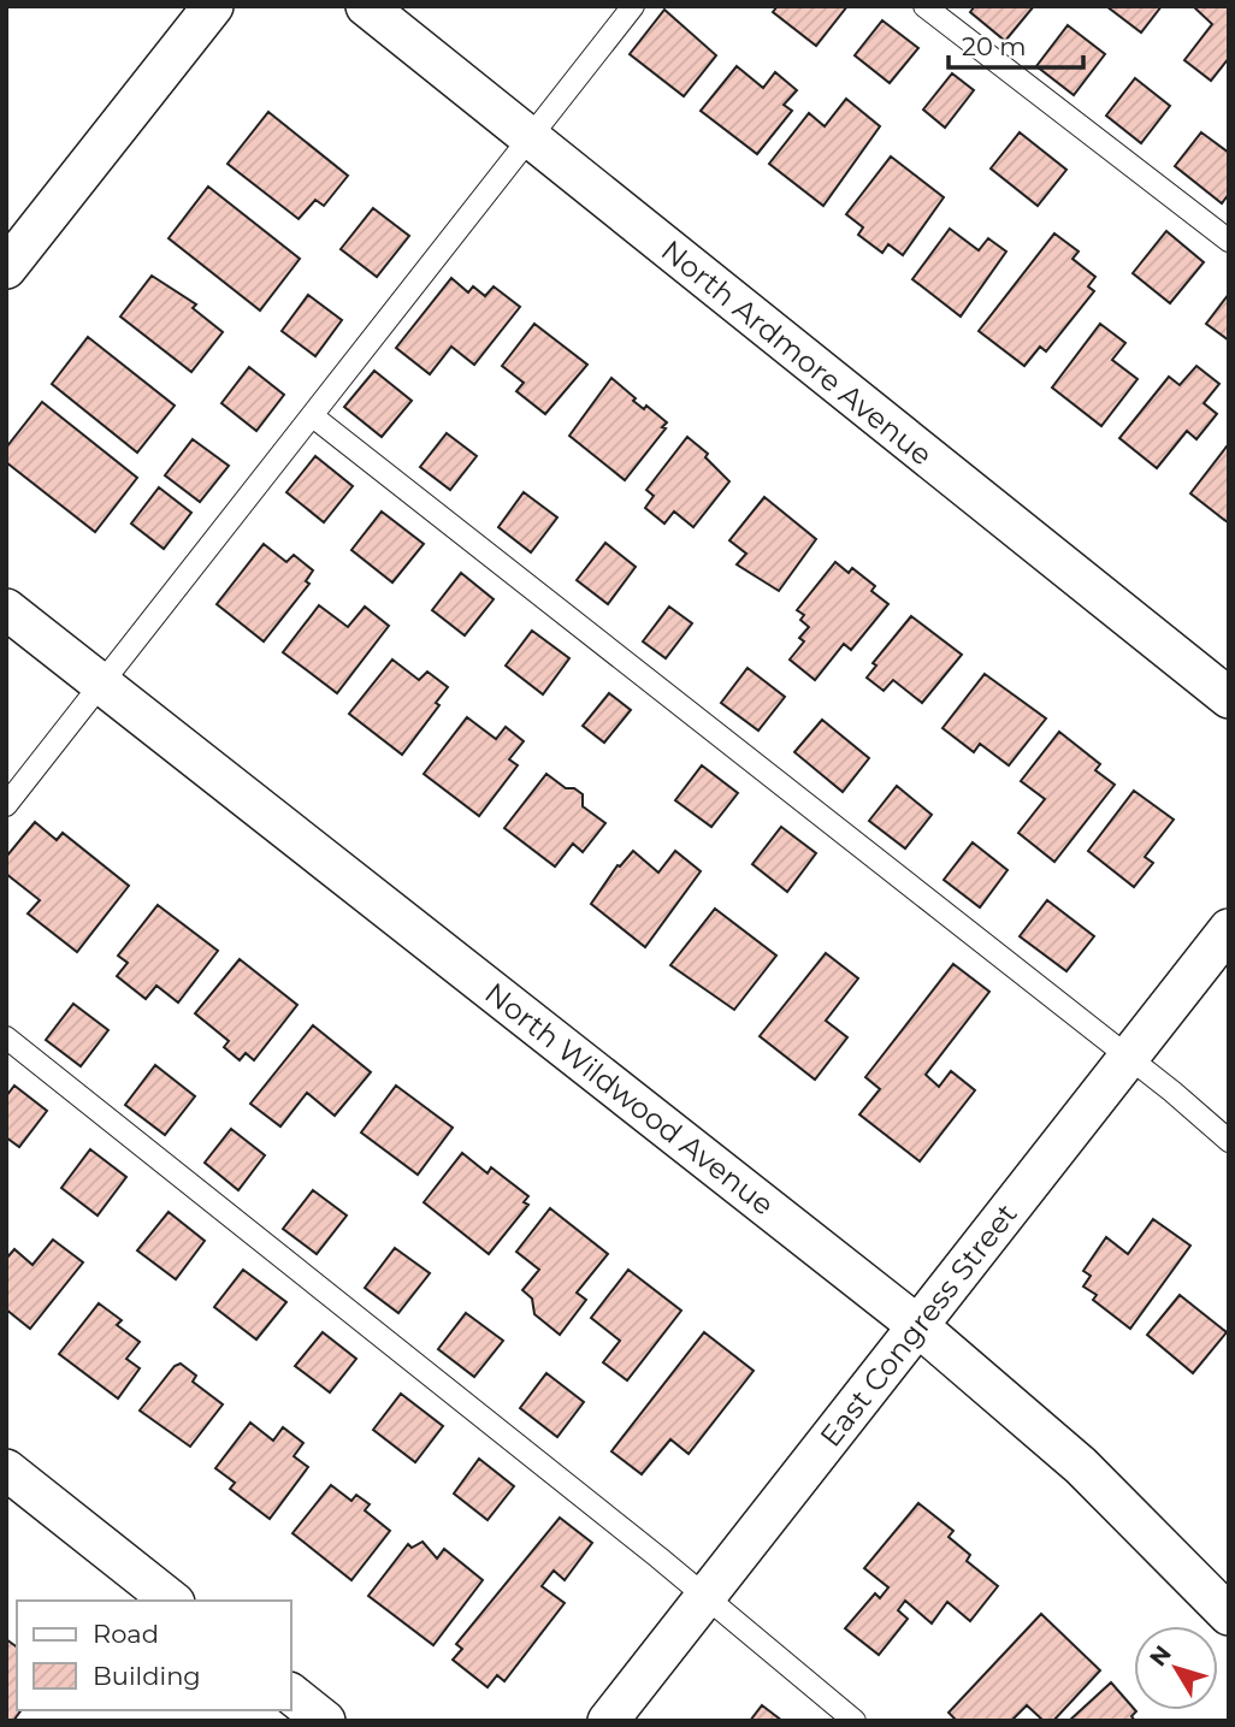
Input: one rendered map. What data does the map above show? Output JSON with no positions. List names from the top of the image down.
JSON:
{
  "streets": {
    "street": ["North Ardmore Avenue", "North Wildwood Avenue", "East Congress Street"]
  },
  "crossings": [
    ["North Wildwood Avenue", "East Congress Street"]
  ],
  "legend": ["Road", "Building"],
  "scale_bar": "20 m",
  "north": "top left"
}
